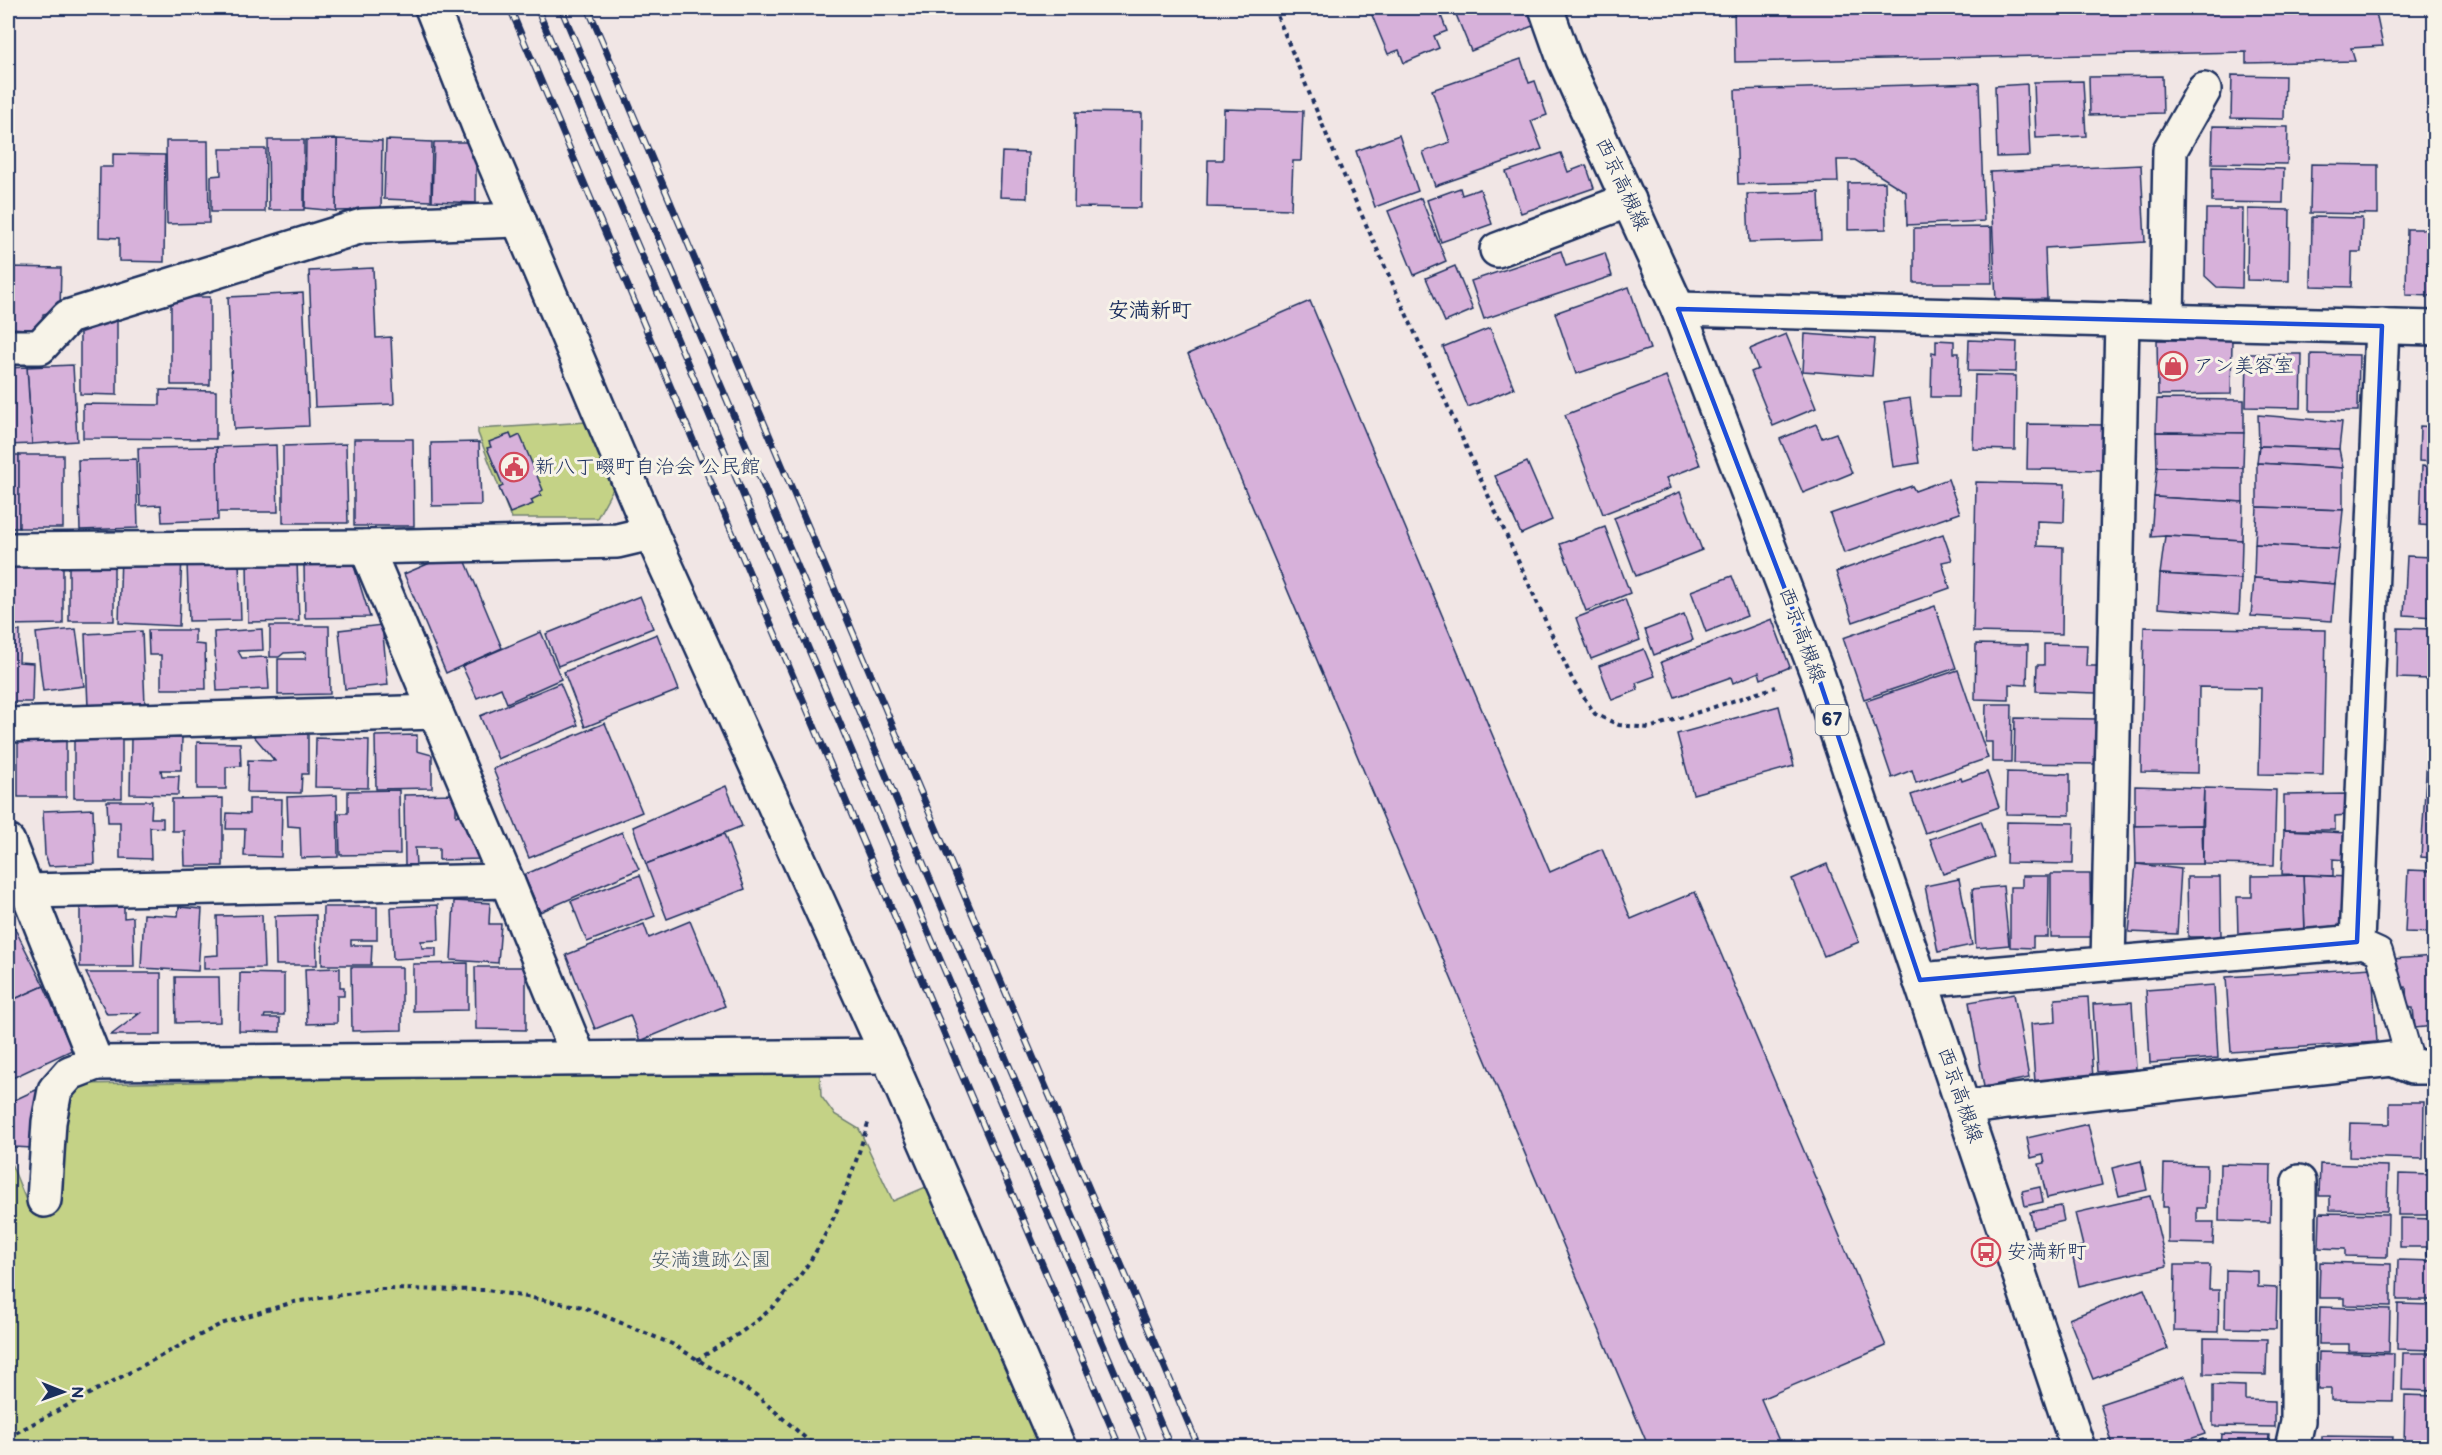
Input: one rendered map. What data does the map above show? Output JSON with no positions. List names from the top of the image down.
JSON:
{
  "streets": {
    "street": ["西京高槻線", "67"]
  },
  "districts": ["安満新町"],
  "parks": ["安満遺跡公園"],
  "places": {
    "shop": ["アン美容室"],
    "public building": ["新八丁畷町自治会 公民館"],
    "bus stop": ["安満新町"]
  },
  "north": "right"
}
